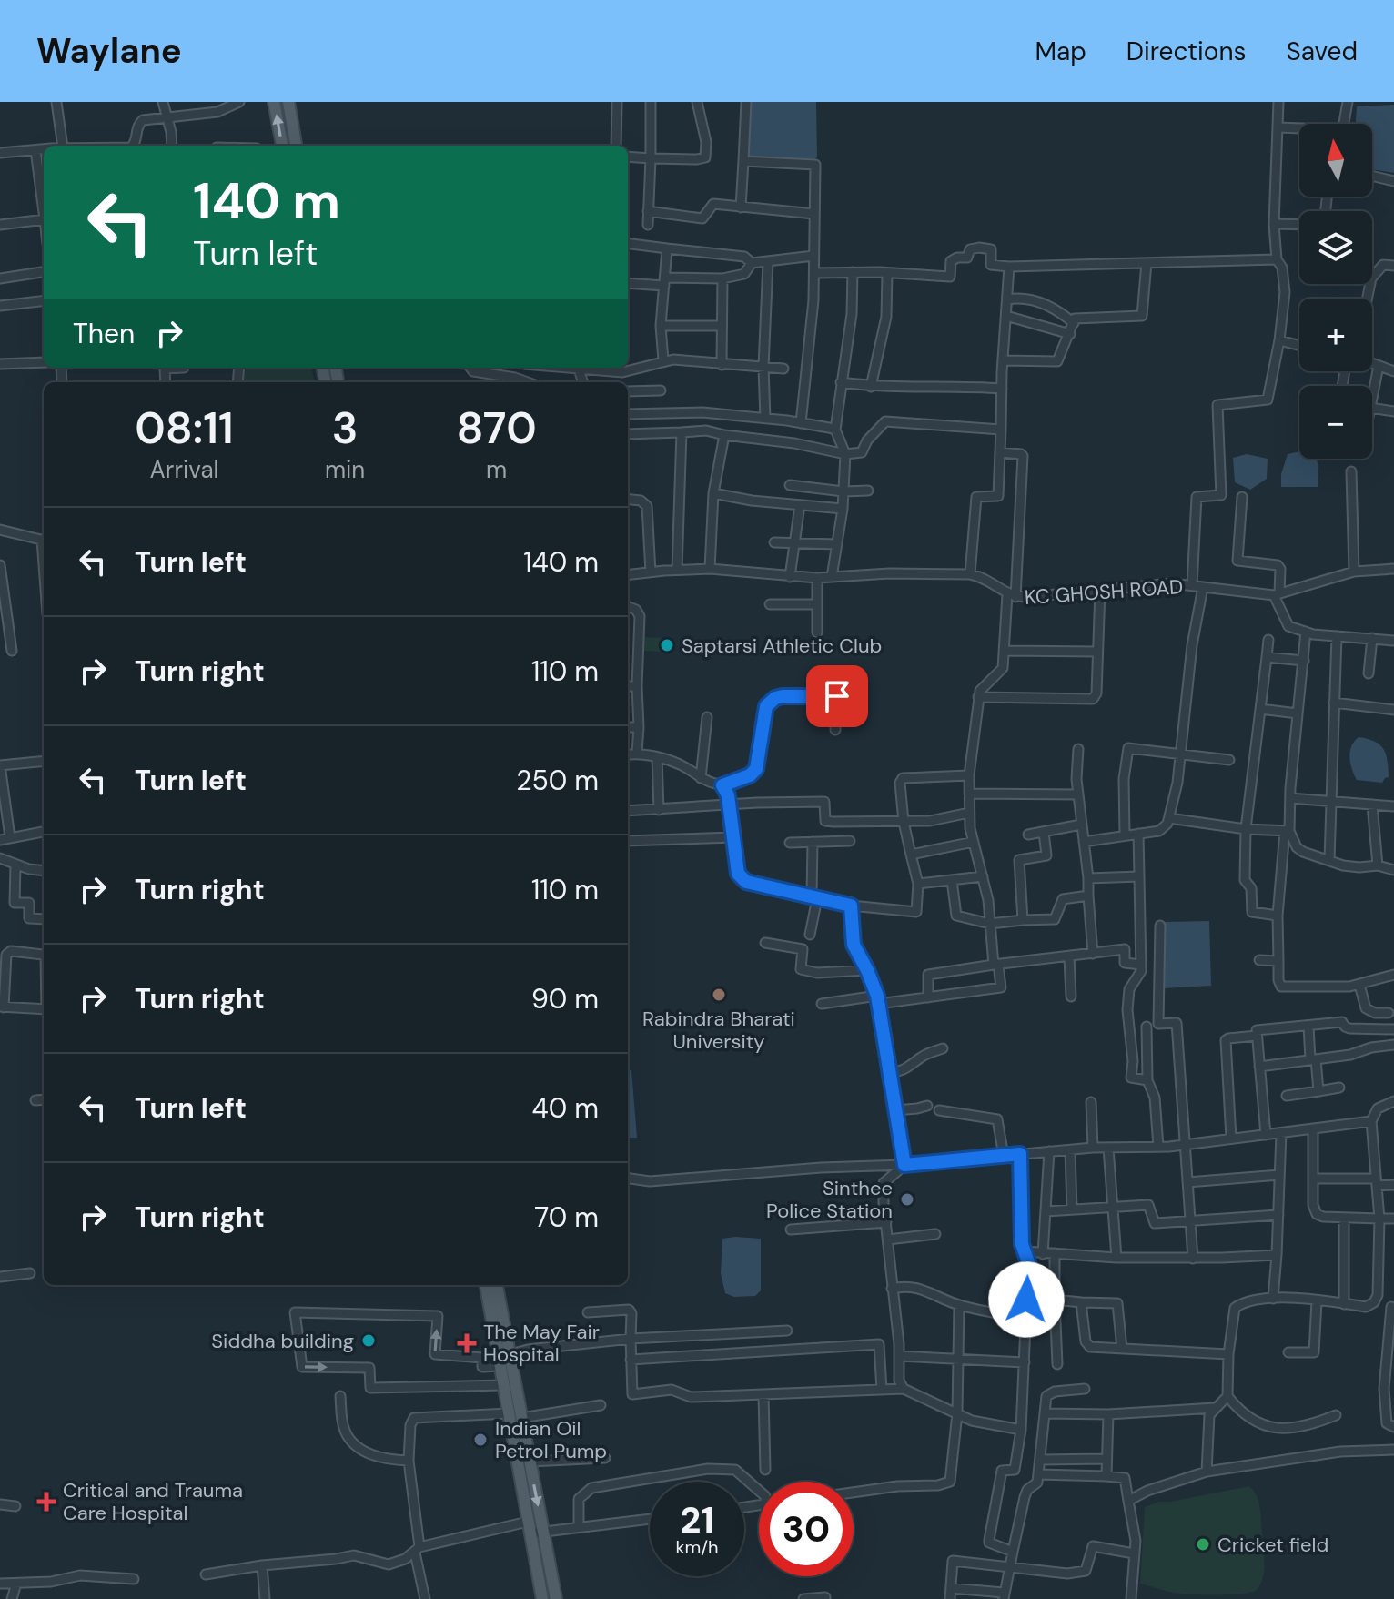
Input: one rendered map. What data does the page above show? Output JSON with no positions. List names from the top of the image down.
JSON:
{
  "streets": {
    "street": ["KC GHOSH ROAD"]
  },
  "places": {
    "other": [
      "Saptarsi Athletic Club",
      "Rabindra Bharati University",
      "Sinthee Police Station",
      "Siddha building",
      "Indian Oil Petrol Pump",
      "Cricket field"
    ],
    "health": ["The May Fair Hospital", "Critical and Trauma Care Hospital"]
  },
  "north": "top",
  "page": {
    "header": "Waylane",
    "nav": ["Map", "Directions", "Saved"],
    "map_buttons": ["+", "−"],
    "turn": ["140 m", "Turn left"],
    "then": "Then",
    "eta": [
      "08:11",
      "Arrival",
      "3",
      "min",
      "870",
      "m"
    ],
    "list": [
      {
        "name": "Turn left",
        "value": "140 m"
      },
      {
        "name": "Turn right",
        "value": "110 m"
      },
      {
        "name": "Turn left",
        "value": "250 m"
      },
      {
        "name": "Turn right",
        "value": "110 m"
      },
      {
        "name": "Turn right",
        "value": "90 m"
      },
      {
        "name": "Turn left",
        "value": "40 m"
      },
      {
        "name": "Turn right",
        "value": "70 m"
      }
    ],
    "speed": "21 km/h",
    "limit": "30"
  }
}
